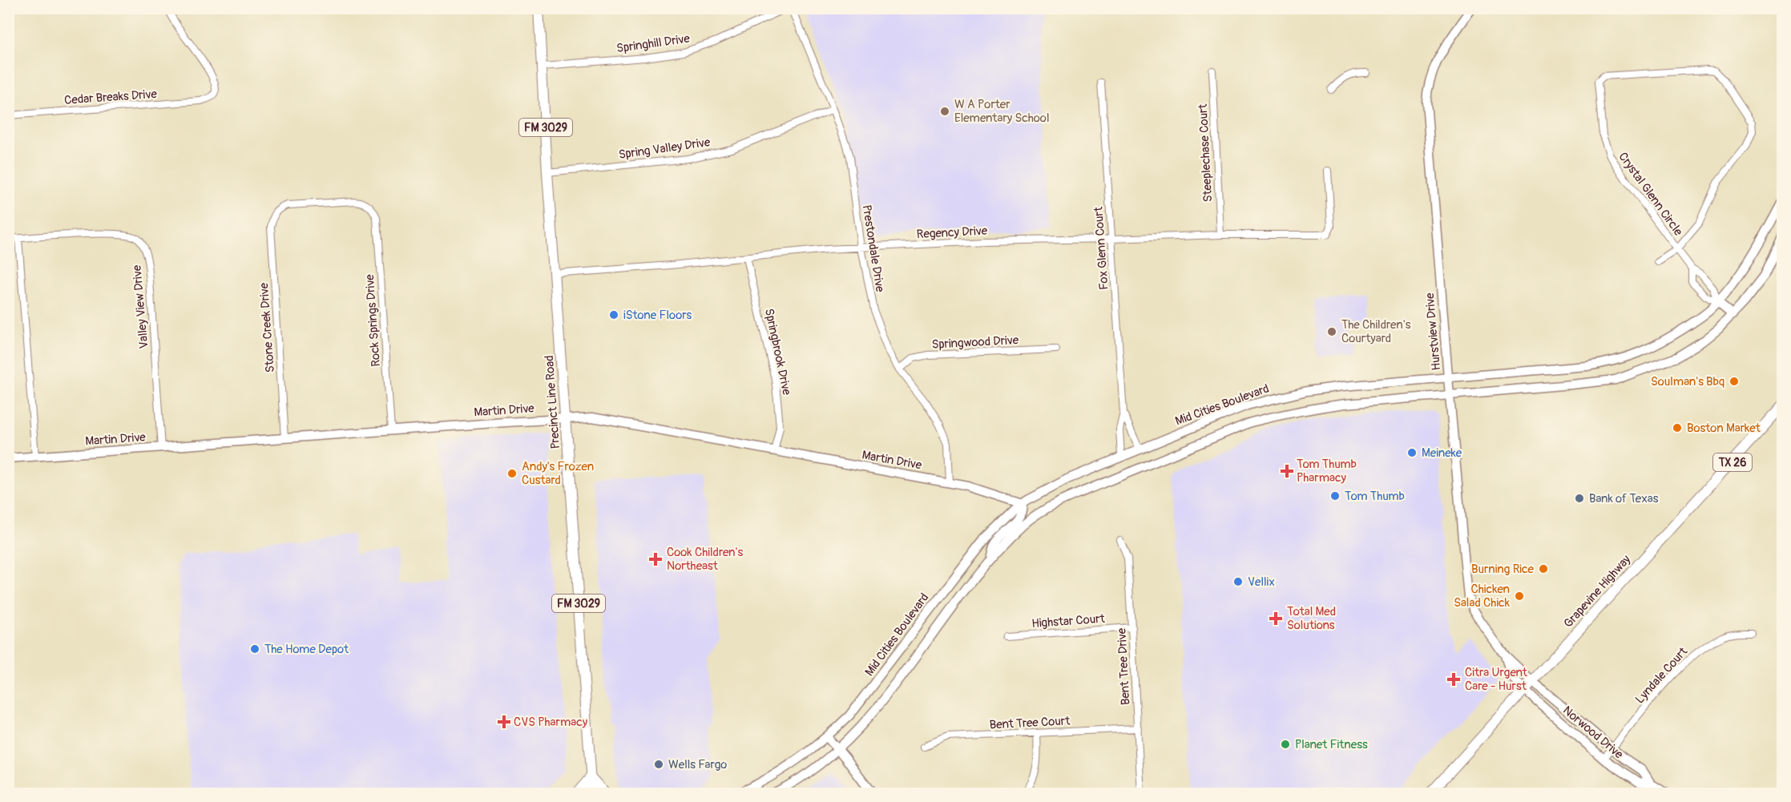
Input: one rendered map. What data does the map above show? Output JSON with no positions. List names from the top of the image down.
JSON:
{
  "streets": {
    "main road": [
      "FM 3029",
      "Hurstview Drive",
      "Precinct Line Road",
      "Mid Cities Boulevard",
      "Martin Drive",
      "TX 26",
      "Grapevine Highway",
      "Norwood Drive"
    ],
    "street": [
      "Springhill Drive",
      "Cedar Breaks Drive",
      "Spring Valley Drive",
      "Steeplechase Court",
      "Crystal Glenn Circle",
      "Regency Drive",
      "Prestondale Drive",
      "Fox Glenn Court",
      "Valley View Drive",
      "Rock Springs Drive",
      "Stone Creek Drive",
      "Springwood Drive",
      "Springbrook Drive",
      "Highstar Court",
      "Bent Tree Drive",
      "Lyndale Court",
      "Bent Tree Court"
    ]
  },
  "crossings": [
    ["Springhill Drive", "Precinct Line Road"],
    ["Spring Valley Drive", "Prestondale Drive"],
    ["Spring Valley Drive", "Precinct Line Road"],
    ["Steeplechase Court", "Regency Drive"],
    ["Crystal Glenn Circle", "Mid Cities Boulevard"],
    ["Regency Drive", "Prestondale Drive"],
    ["Regency Drive", "Fox Glenn Court"],
    ["Regency Drive", "Springbrook Drive"],
    ["Regency Drive", "Precinct Line Road"],
    ["Prestondale Drive", "Springwood Drive"],
    ["Prestondale Drive", "Martin Drive"],
    ["Fox Glenn Court", "Mid Cities Boulevard"],
    ["Valley View Drive", "Martin Drive"],
    ["Rock Springs Drive", "Stone Creek Drive"],
    ["Rock Springs Drive", "Martin Drive"],
    ["Stone Creek Drive", "Martin Drive"],
    ["Hurstview Drive", "Mid Cities Boulevard"],
    ["Hurstview Drive", "Grapevine Highway"],
    ["Hurstview Drive", "Norwood Drive"],
    ["Springbrook Drive", "Martin Drive"],
    ["Precinct Line Road", "Martin Drive"],
    ["Mid Cities Boulevard", "Martin Drive"],
    ["Grapevine Highway", "Norwood Drive"],
    ["Highstar Court", "Bent Tree Drive"],
    ["Bent Tree Drive", "Bent Tree Court"],
    ["Lyndale Court", "Norwood Drive"]
  ],
  "places": {
    "other": [
      "W A Porter Elementary School",
      "iStone Floors",
      "The Children's Courtyard",
      "Soulman's Bbq",
      "Boston Market",
      "Meineke",
      "Andy's Frozen Custard",
      "Tom Thumb",
      "Bank of Texas",
      "Burning Rice",
      "Vellix",
      "Chicken Salad Chick",
      "The Home Depot",
      "Planet Fitness",
      "Wells Fargo"
    ],
    "health": [
      "Tom Thumb Pharmacy",
      "Cook Children's Northeast",
      "Total Med Solutions",
      "Citra Urgent Care - Hurst",
      "CVS Pharmacy"
    ]
  }
}
